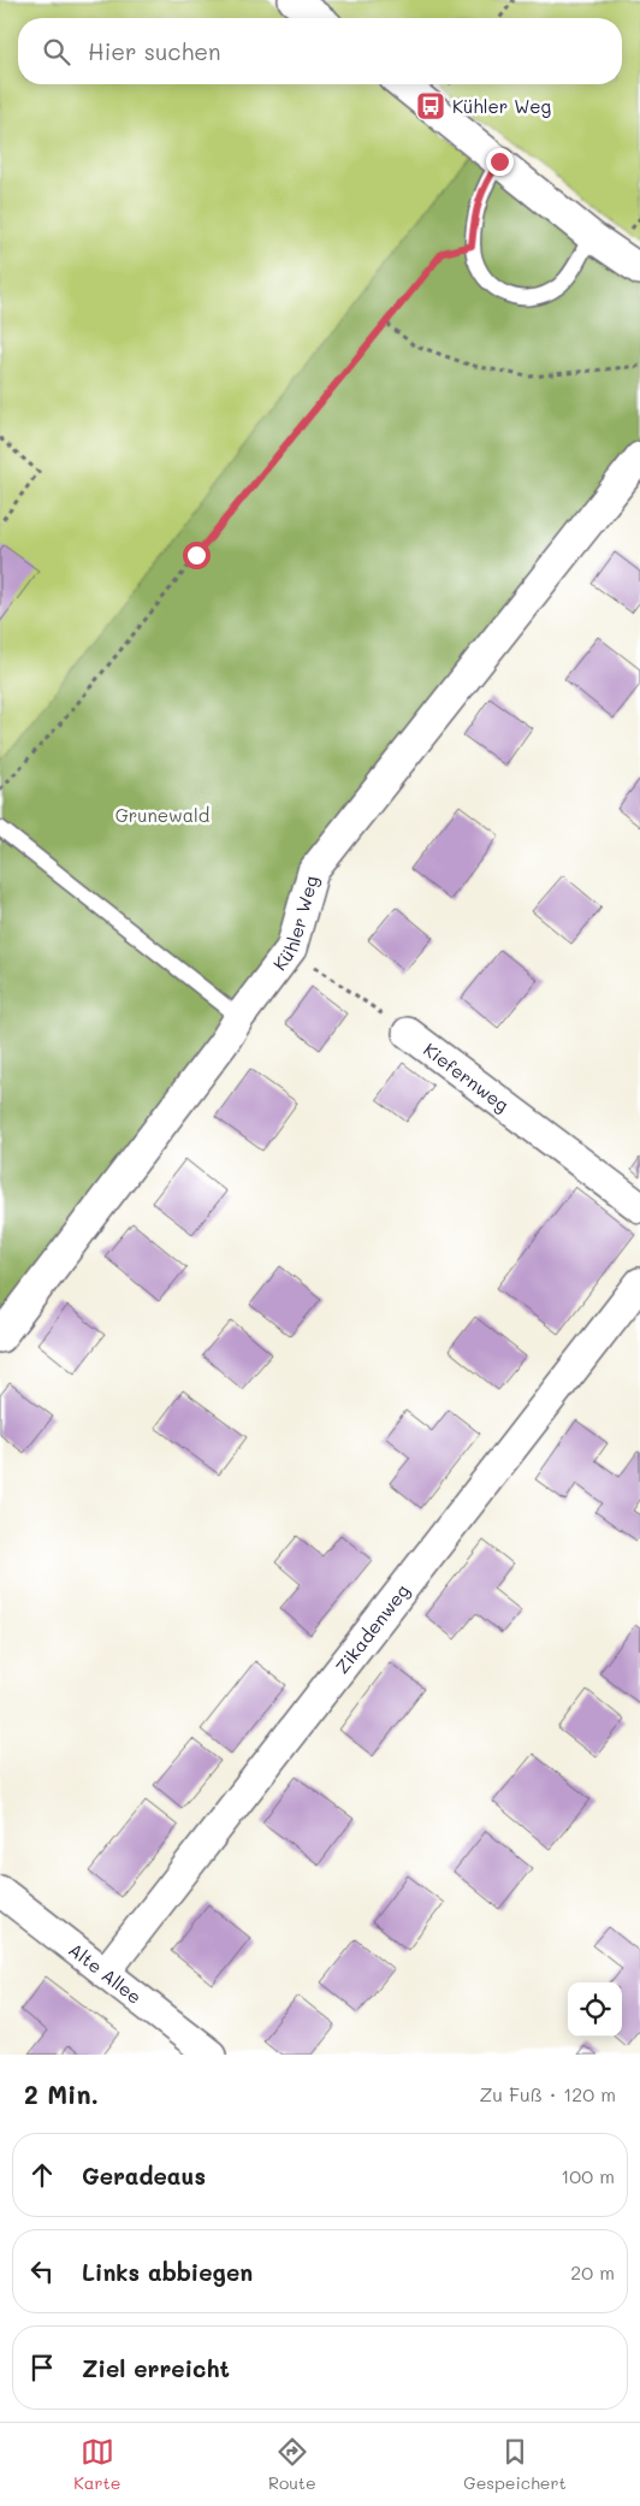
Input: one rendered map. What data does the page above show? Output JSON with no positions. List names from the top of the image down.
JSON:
{
  "streets": {
    "street": [
      "Kühler Weg",
      "Kiefernweg",
      "Zikadenweg",
      "Alte Allee"
    ]
  },
  "crossings": [
    ["Kühler Weg", "Kiefernweg"],
    ["Zikadenweg", "Alte Allee"]
  ],
  "parks": ["Grunewald"],
  "places": {
    "bus stop": ["Kühler Weg"]
  },
  "page": {
    "search": "Hier suchen",
    "heading": ["2 Min.", "Zu Fuß · 120 m"],
    "list": [
      ["Geradeaus", "100 m"],
      ["Links abbiegen", "20 m"],
      "Ziel erreicht"
    ],
    "nav": ["Karte", "Route", "Gespeichert"]
  }
}
